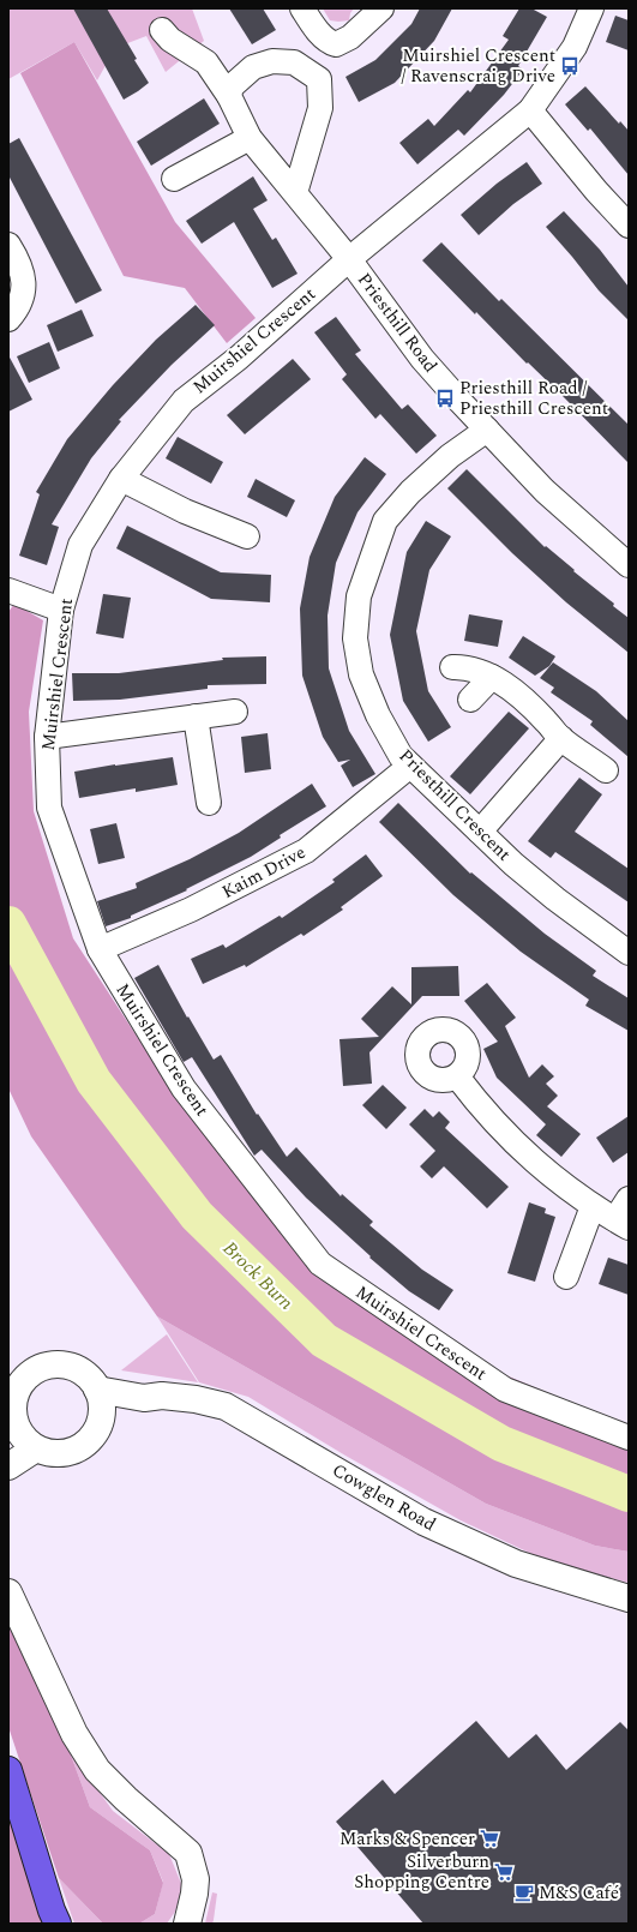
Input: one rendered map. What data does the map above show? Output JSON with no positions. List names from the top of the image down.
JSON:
{
  "streets": {
    "street": [
      "Priesthill Road",
      "Muirshiel Crescent",
      "Priesthill Crescent",
      "Kaim Drive",
      "Cowglen Road"
    ]
  },
  "crossings": [
    ["Priesthill Road", "Muirshiel Crescent"],
    ["Priesthill Road", "Priesthill Crescent"],
    ["Muirshiel Crescent", "Kaim Drive"],
    ["Priesthill Crescent", "Kaim Drive"]
  ],
  "water": ["Brock Burn"],
  "places": {
    "bus stop": ["Muirshiel Crescent / Ravenscraig Drive", "Priesthill Road / Priesthill Crescent"],
    "supermarket": ["Marks & Spencer", "Silverburn Shopping Centre"],
    "cafe": ["M&S Café"]
  }
}
